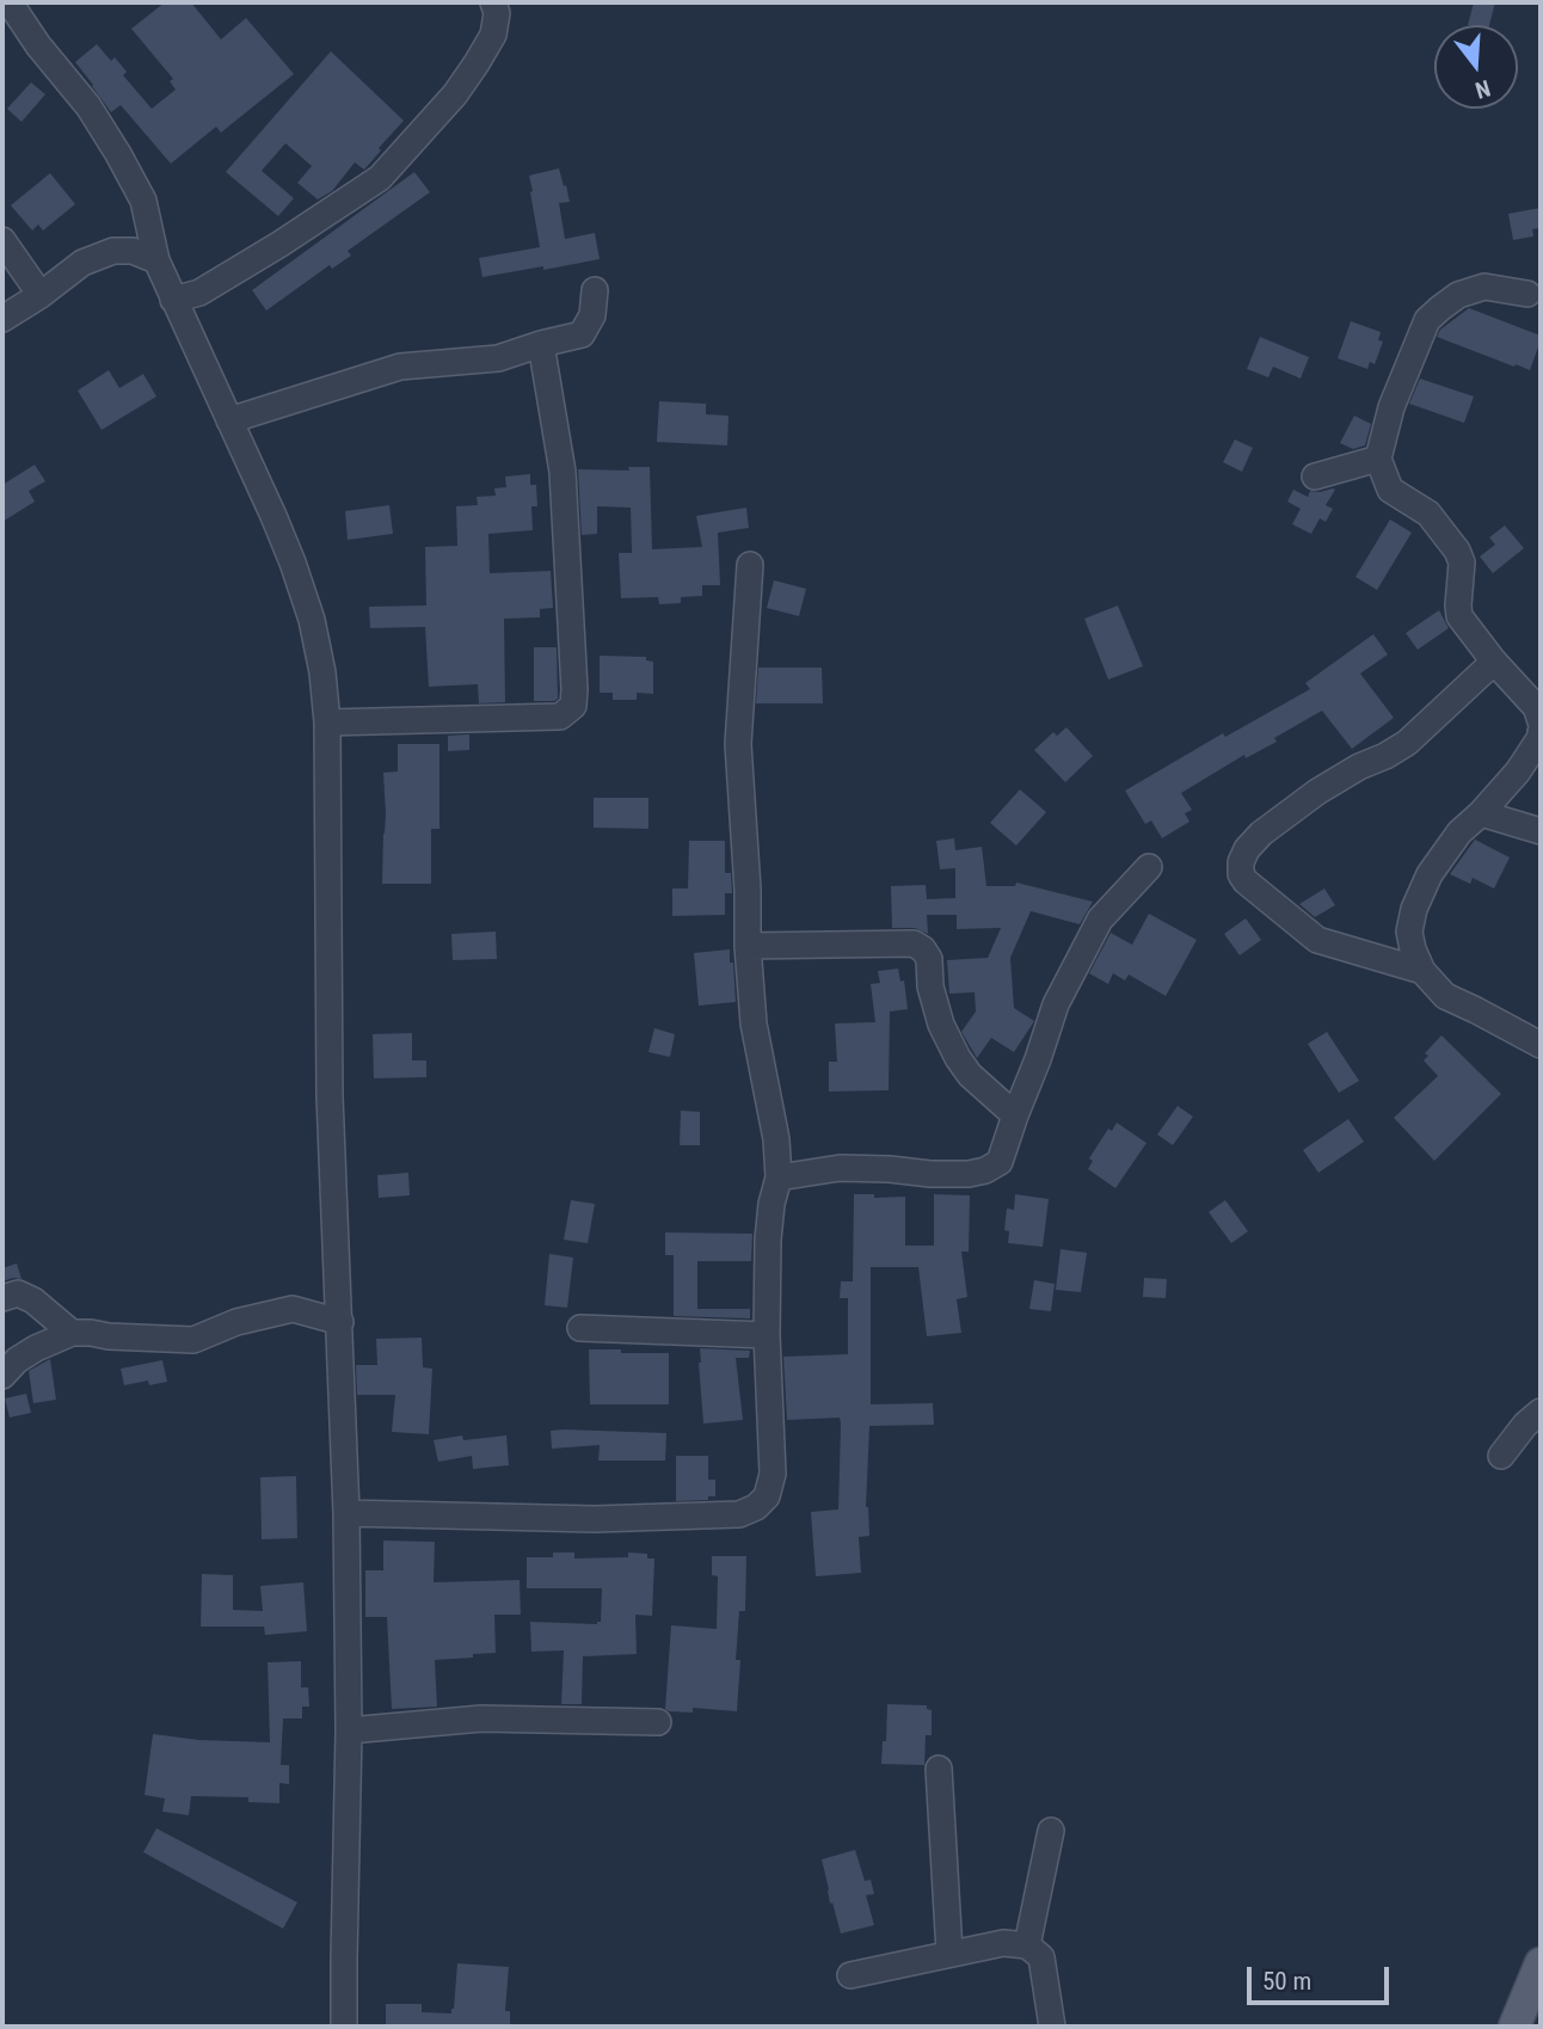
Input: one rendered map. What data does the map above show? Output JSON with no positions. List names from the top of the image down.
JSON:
{
  "scale_bar": "50 m",
  "north": "bottom"
}
